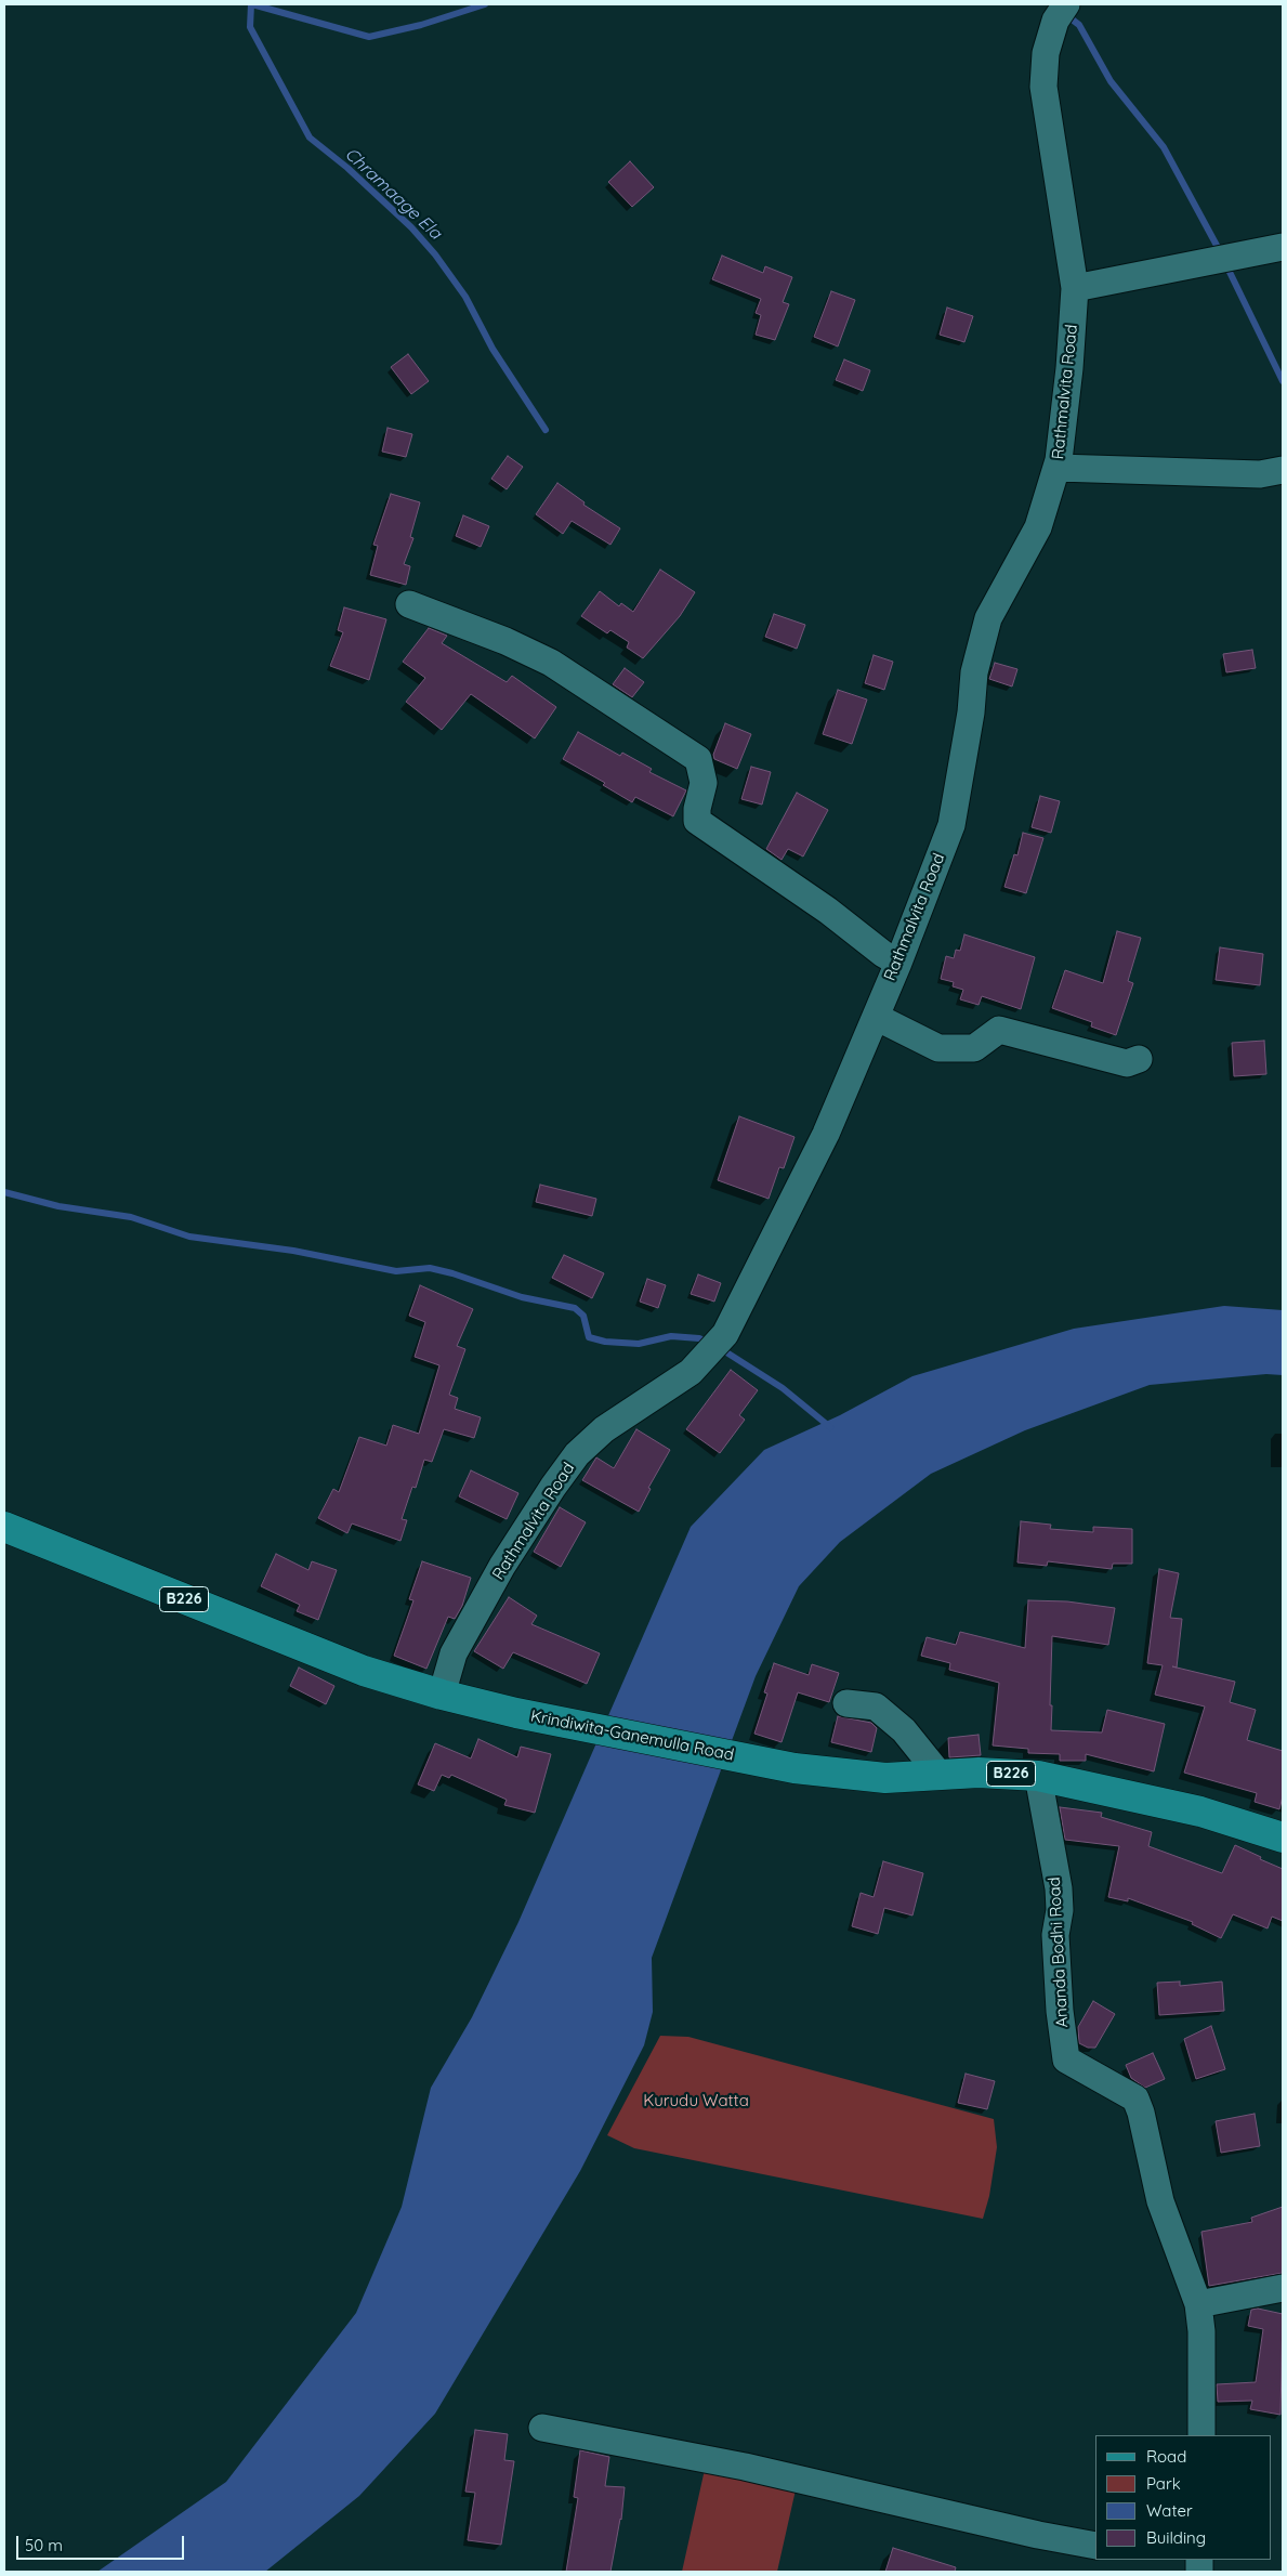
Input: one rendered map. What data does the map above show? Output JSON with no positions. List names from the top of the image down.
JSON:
{
  "streets": {
    "main road": ["B226", "Krindiwita-Ganemulla Road"],
    "street": ["Rathmalvita Road", "Ananda Bodhi Road"]
  },
  "crossings": [
    ["Rathmalvita Road", "Krindiwita-Ganemulla Road"],
    ["Krindiwita-Ganemulla Road", "Ananda Bodhi Road"]
  ],
  "water": ["Chramaage Ela"],
  "parks": ["Kurudu Watta"],
  "legend": [
    "Road",
    "Park",
    "Water",
    "Building"
  ],
  "scale_bar": "50 m"
}
